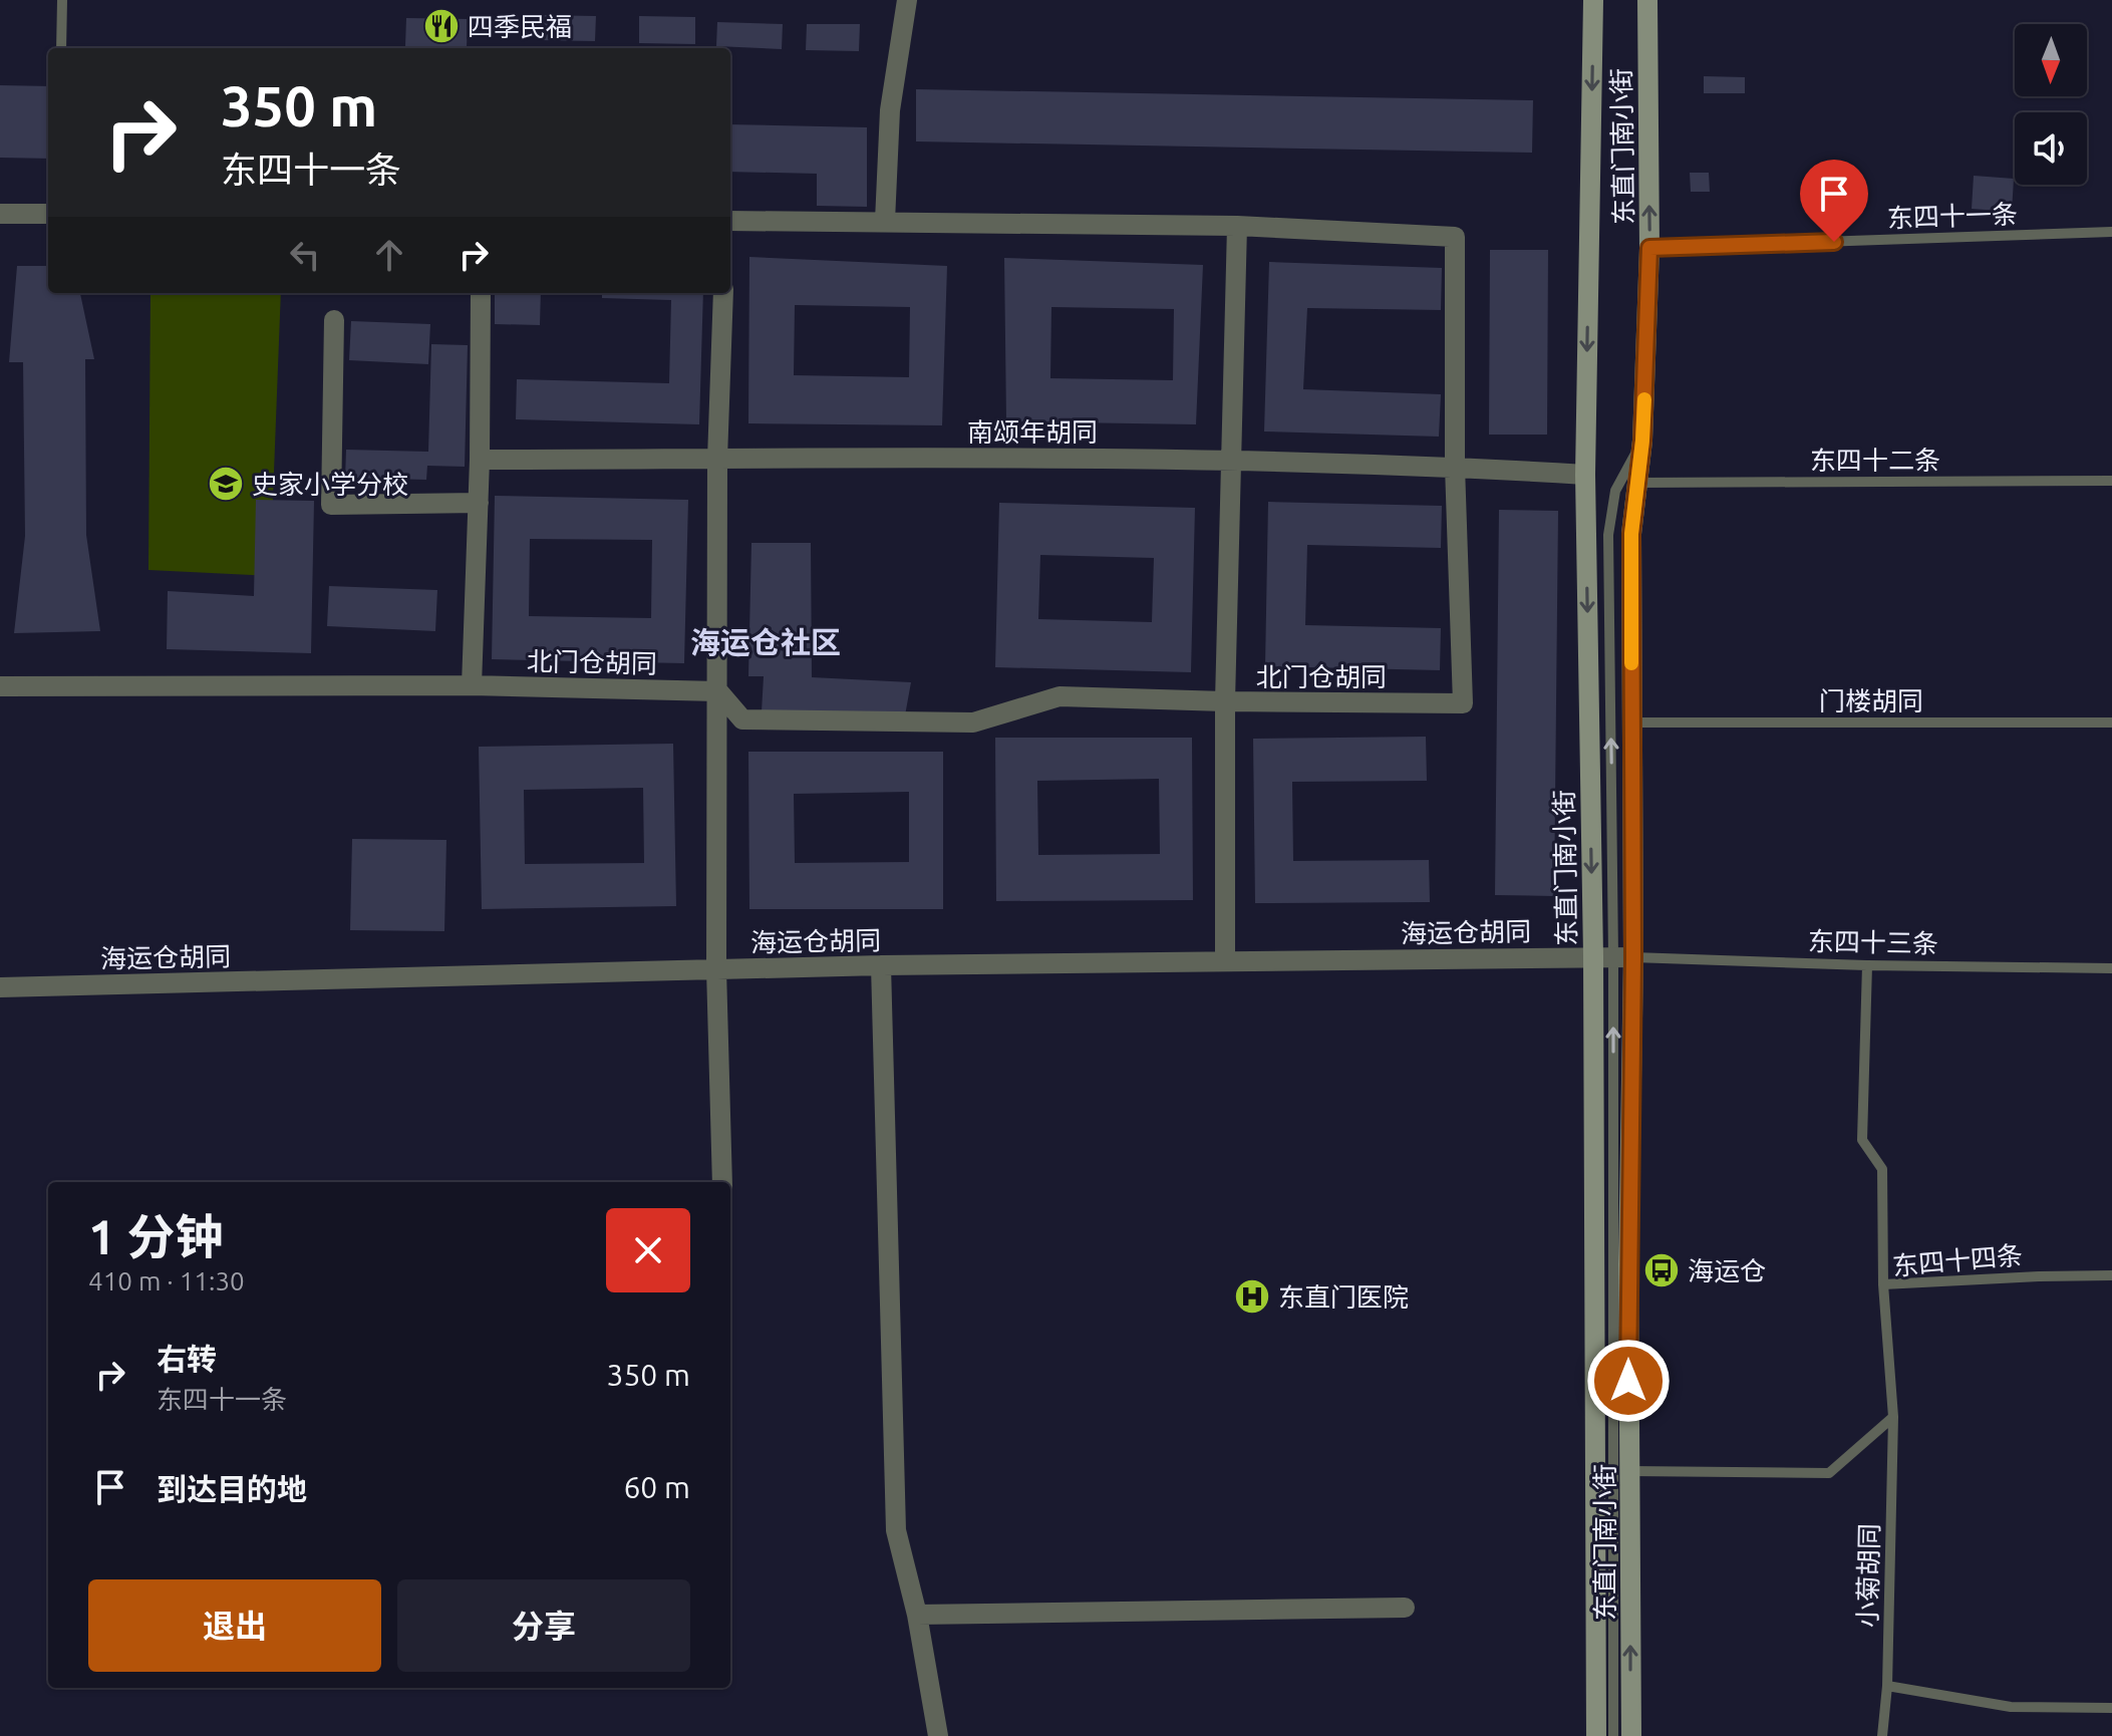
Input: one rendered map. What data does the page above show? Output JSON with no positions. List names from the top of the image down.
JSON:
{
  "streets": {
    "main road": ["东直门南小街"],
    "street": ["南颂年胡同", "北门仓胡同", "海运仓胡同"],
    "lane": [
      "东四十一条",
      "东四十二条",
      "门楼胡同",
      "东四十三条",
      "东四十四条",
      "小菊胡同"
    ]
  },
  "crossings": [
    ["东直门南小街", "东四十一条"],
    ["东直门南小街", "南颂年胡同"],
    ["东直门南小街", "东四十二条"],
    ["东直门南小街", "门楼胡同"],
    ["东直门南小街", "海运仓胡同"],
    ["东直门南小街", "东四十三条"],
    ["南颂年胡同", "北门仓胡同"],
    ["海运仓胡同", "东四十三条"],
    ["东四十四条", "小菊胡同"]
  ],
  "districts": ["海运仓社区"],
  "places": {
    "restaurant": ["四季民福"],
    "school or university": ["史家小学分校"],
    "bus stop": ["海运仓"],
    "hospital": ["东直门医院"]
  },
  "north": "bottom",
  "page": {
    "turn": ["350 m", "东四十一条"],
    "heading": ["1 分钟", "410 m · 11:30"],
    "list": [
      {
        "name": "右转",
        "note": "东四十一条",
        "value": "350 m"
      },
      {
        "name": "到达目的地",
        "value": "60 m"
      }
    ],
    "buttons": ["退出", "分享"]
  }
}
